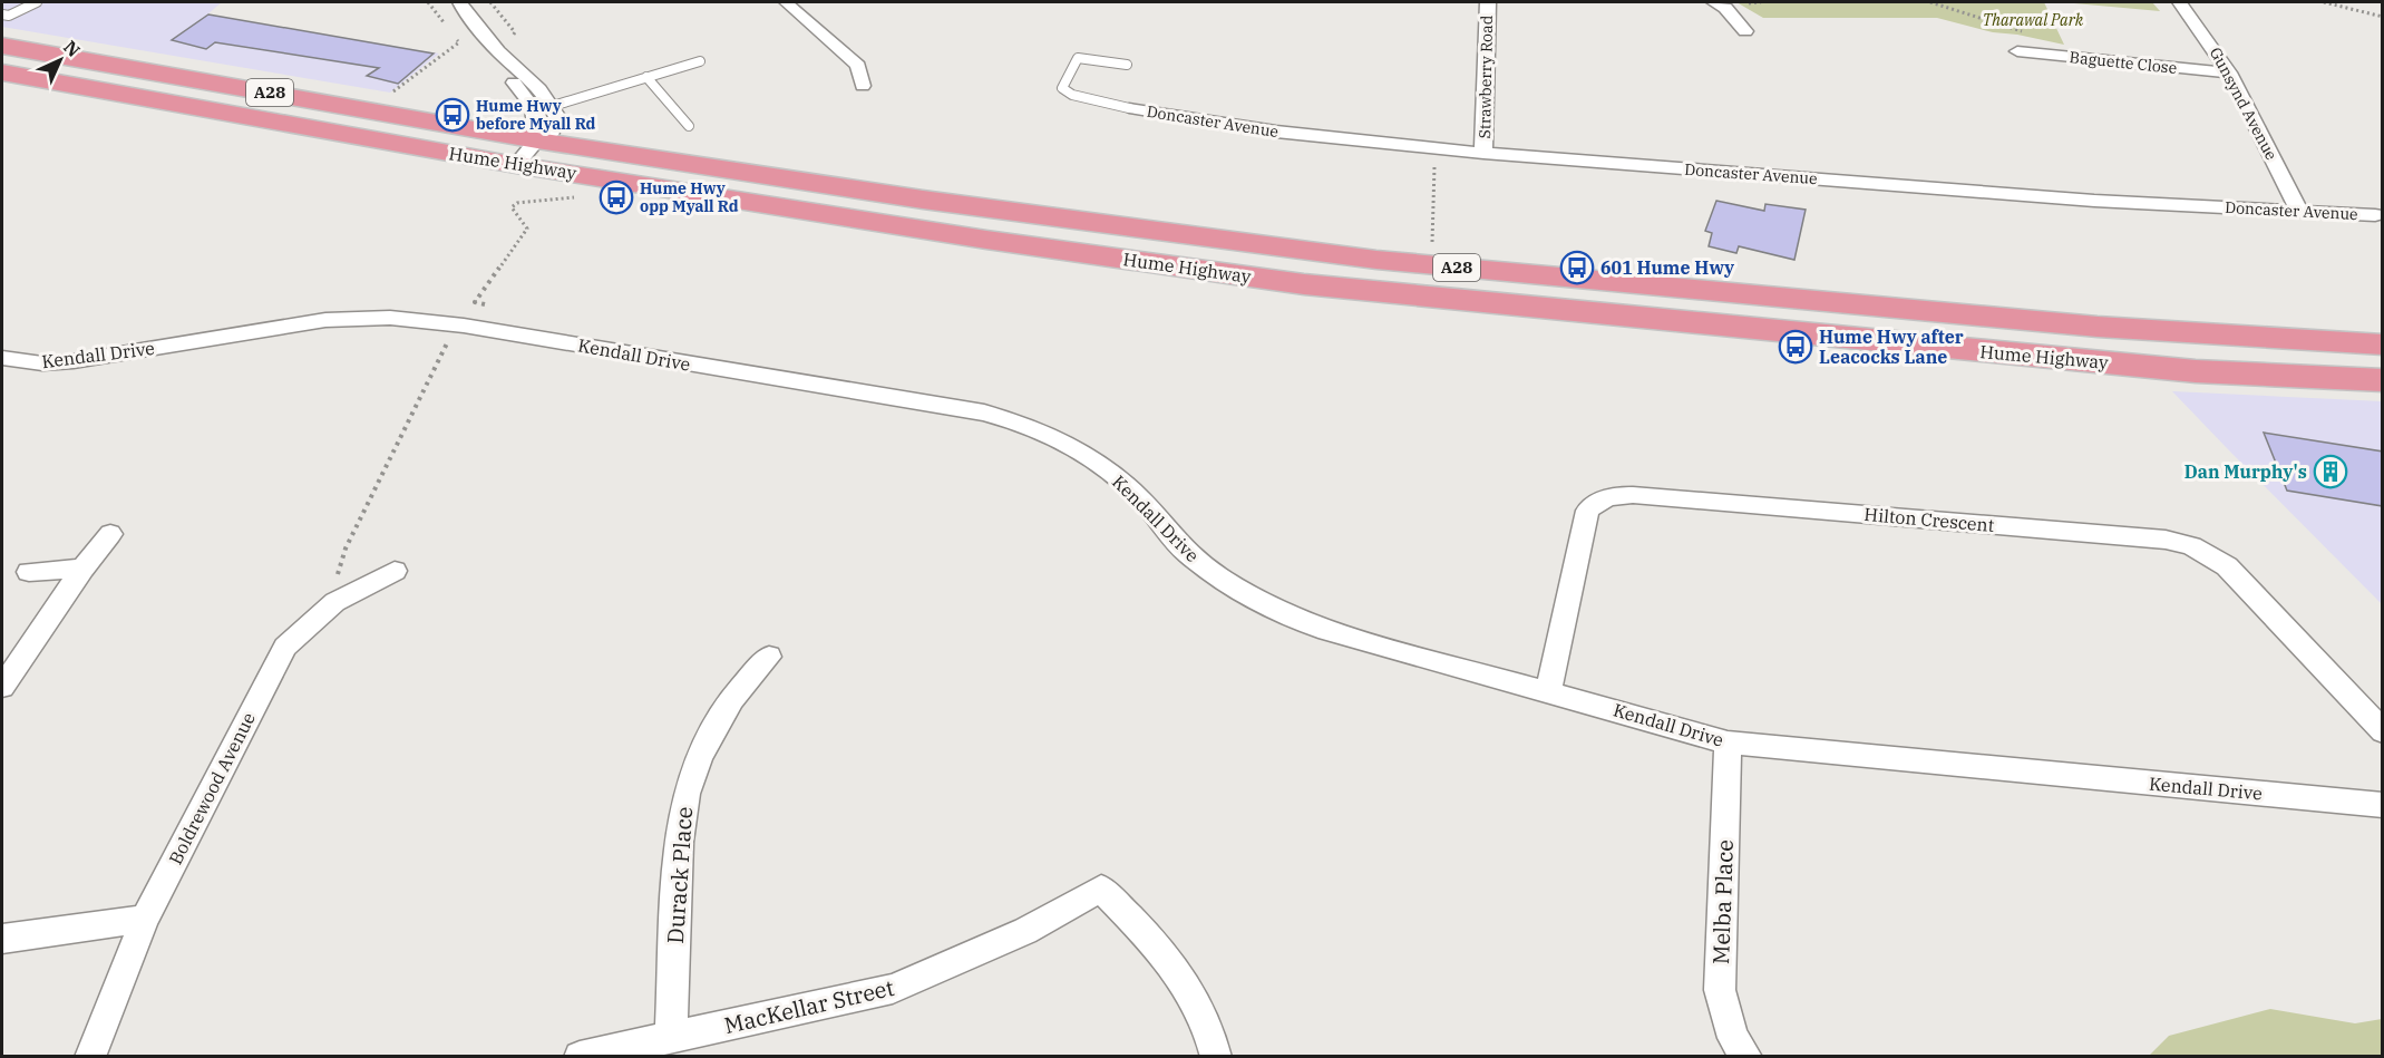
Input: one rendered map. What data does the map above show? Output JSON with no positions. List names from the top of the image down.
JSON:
{
  "streets": {
    "highway": ["A28", "Hume Highway"],
    "street": [
      "Baguette Close",
      "Strawberry Road",
      "Gunsynd Avenue",
      "Doncaster Avenue",
      "Kendall Drive",
      "Hilton Crescent",
      "Boldrewood Avenue",
      "Durack Place",
      "Melba Place",
      "MacKellar Street"
    ]
  },
  "crossings": [
    ["Baguette Close", "Gunsynd Avenue"],
    ["Strawberry Road", "Doncaster Avenue"],
    ["Gunsynd Avenue", "Doncaster Avenue"],
    ["Kendall Drive", "Hilton Crescent"],
    ["Kendall Drive", "Melba Place"],
    ["Durack Place", "MacKellar Street"]
  ],
  "parks": ["Tharawal Park"],
  "places": {
    "bus stop": [
      "Hume Hwy before Myall Rd",
      "Hume Hwy opp Myall Rd",
      "601 Hume Hwy",
      "Hume Hwy after Leacocks Lane"
    ],
    "building": ["Dan Murphy's"]
  },
  "north": "top right"
}
